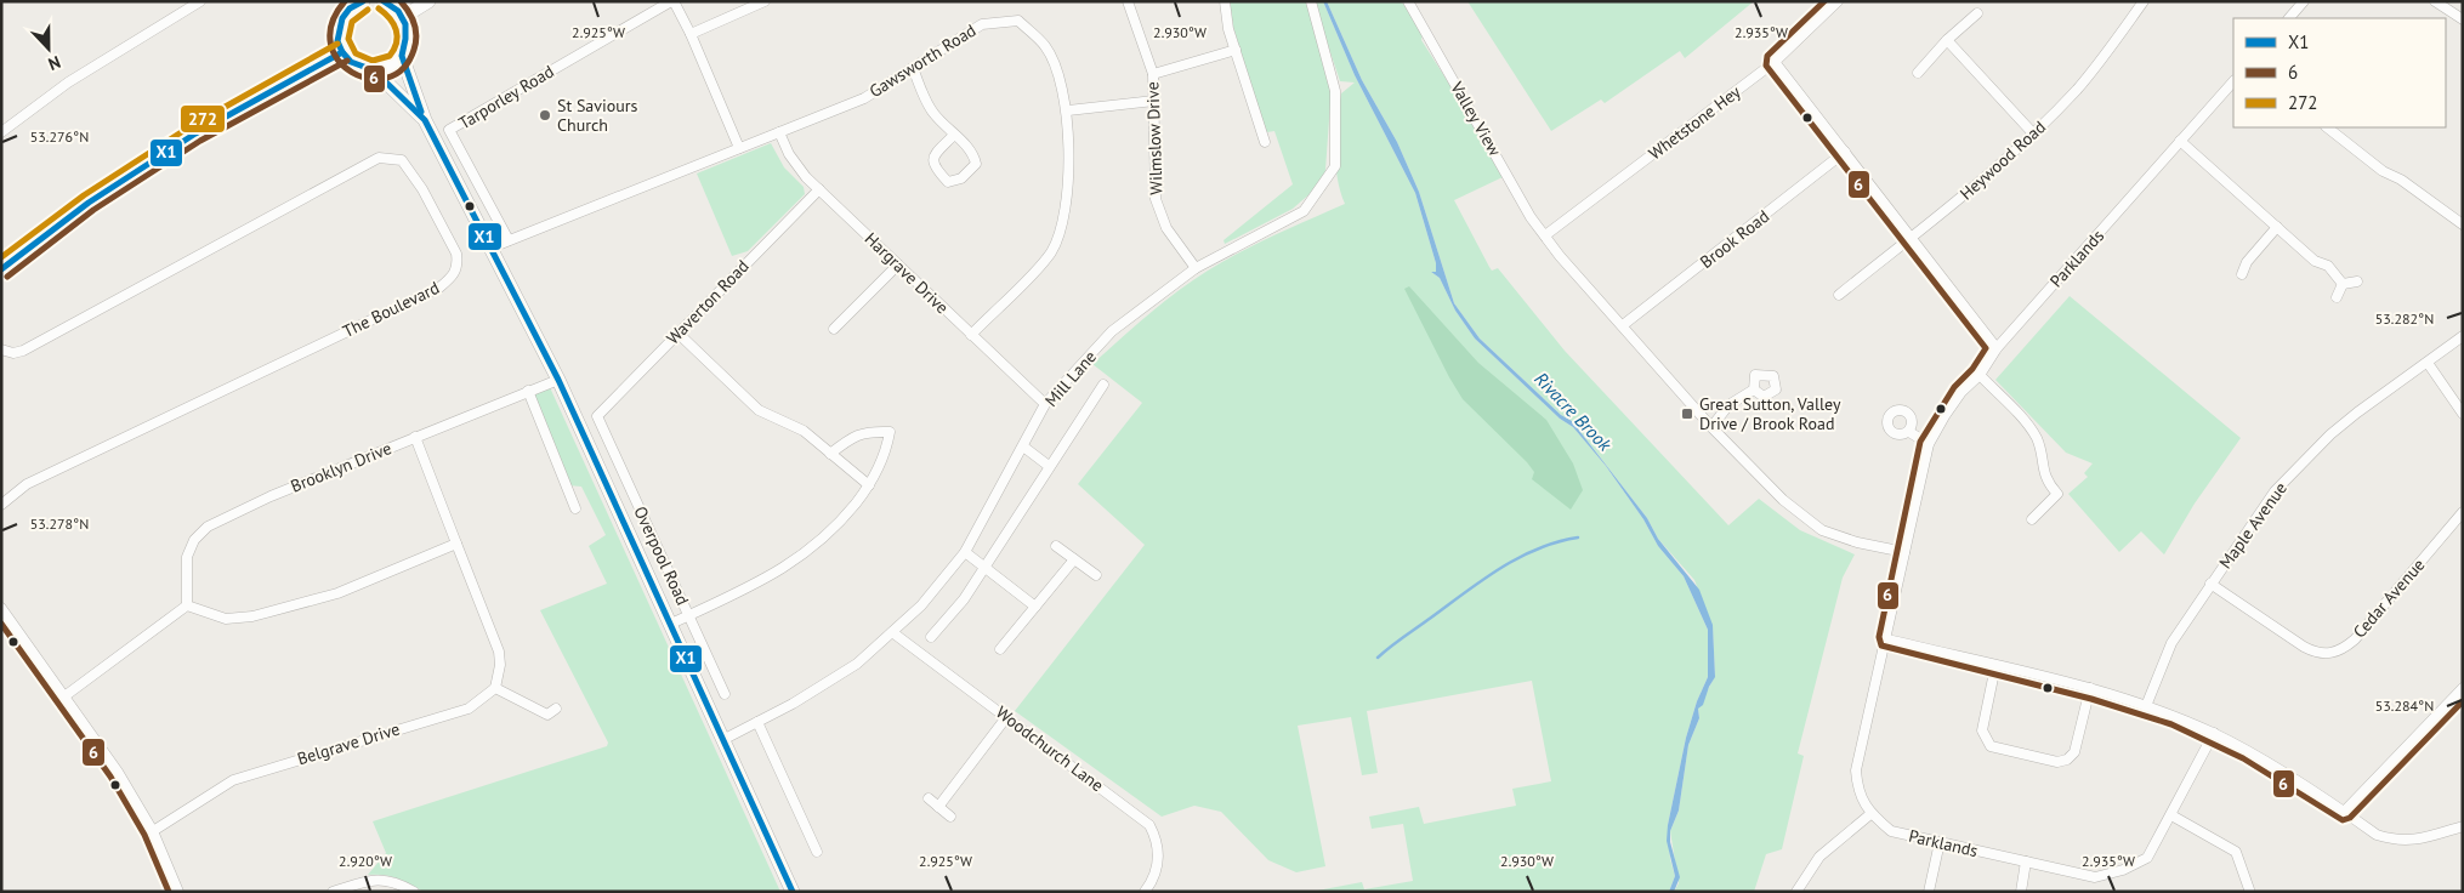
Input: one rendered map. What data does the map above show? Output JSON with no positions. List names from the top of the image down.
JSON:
{
  "streets": {
    "main road": ["Overpool Road"],
    "street": [
      "Gawsworth Road",
      "Tarporley Road",
      "Valley View",
      "Whetstone Hey",
      "Wilmslow Drive",
      "Heywood Road",
      "Brook Road",
      "Parklands",
      "Hargrave Drive",
      "Waverton Road",
      "The Boulevard",
      "Mill Lane",
      "Brooklyn Drive",
      "Maple Avenue",
      "Cedar Avenue",
      "Belgrave Drive",
      "Woodchurch Lane"
    ]
  },
  "crossings": [
    ["Gawsworth Road", "Tarporley Road"],
    ["Gawsworth Road", "Hargrave Drive"],
    ["Gawsworth Road", "Overpool Road"],
    ["Valley View", "Whetstone Hey"],
    ["Valley View", "Brook Road"],
    ["Valley View", "Parklands"],
    ["Wilmslow Drive", "Mill Lane"],
    ["Hargrave Drive", "Waverton Road"],
    ["Hargrave Drive", "Mill Lane"],
    ["Waverton Road", "Overpool Road"],
    ["Mill Lane", "Overpool Road"],
    ["Mill Lane", "Woodchurch Lane"],
    ["Brooklyn Drive", "Overpool Road"],
    ["Maple Avenue", "Cedar Avenue"]
  ],
  "water": ["Rivacre Brook"],
  "places": {
    "other": ["St Saviours Church"],
    "transit": ["Great Sutton, Valley Drive / Brook Road"]
  },
  "lines": ["transit line X1", "transit line 6", "transit line 272"],
  "legend": ["X1", "6", "272"],
  "north": "bottom",
  "coordinates": [
    "2.930°W",
    "2.935°W",
    "2.925°W",
    "53.276°N",
    "53.282°N",
    "53.278°N",
    "53.284°N",
    "2.920°W"
  ]
}
